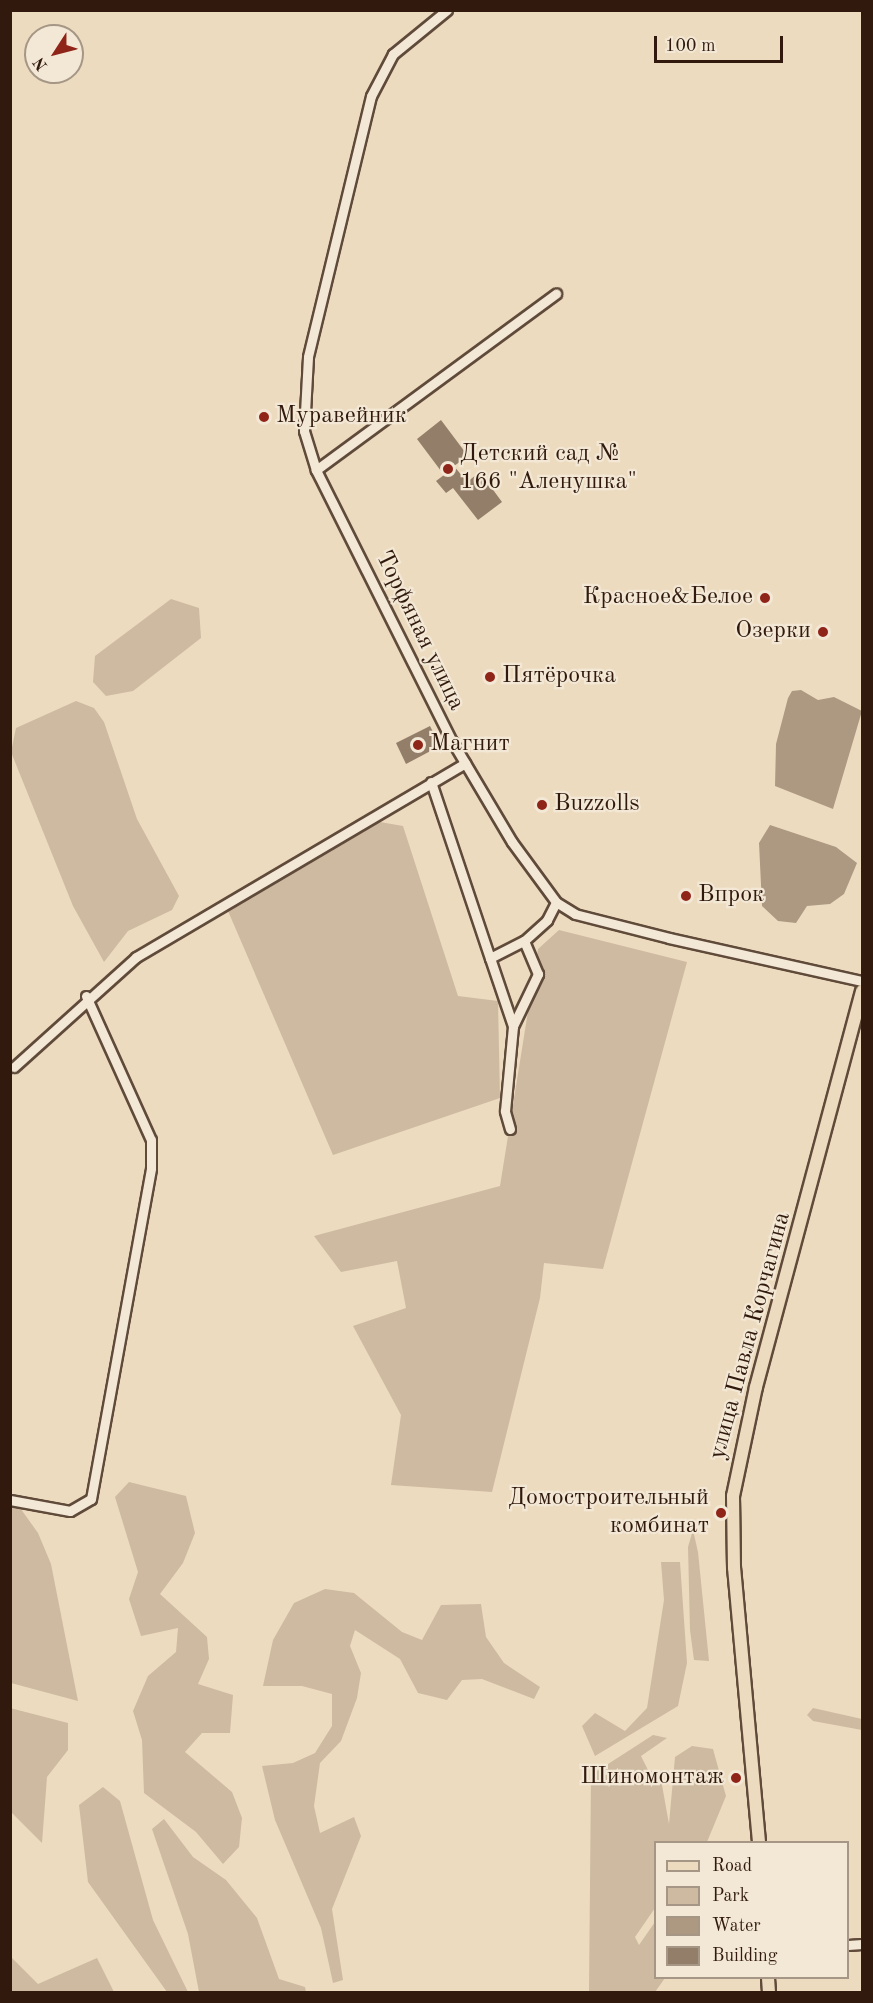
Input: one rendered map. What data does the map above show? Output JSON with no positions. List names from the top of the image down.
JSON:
{
  "streets": {
    "main road": ["улица Павла Корчагина"],
    "street": ["Торфяная улица"]
  },
  "places": [
    "Муравейник",
    "Детский сад № 166 \"Аленушка\"",
    "Красное&Белое",
    "Озерки",
    "Пятёрочка",
    "Магнит",
    "Buzzolls",
    "Впрок",
    "Домостроительный комбинат",
    "Шиномонтаж"
  ],
  "legend": [
    "Road",
    "Park",
    "Water",
    "Building"
  ],
  "scale_bar": "100 m",
  "north": "bottom left"
}
